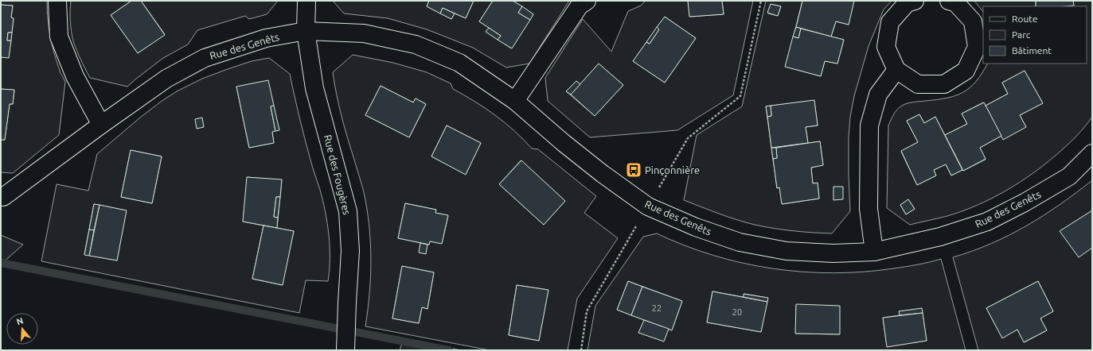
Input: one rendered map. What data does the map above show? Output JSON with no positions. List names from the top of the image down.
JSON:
{
  "streets": {
    "street": ["Rue des Genêts", "Rue des Fougères"]
  },
  "crossings": [
    ["Rue des Genêts", "Rue des Fougères"]
  ],
  "places": {
    "bus stop": ["Pinçonnière"]
  },
  "house_numbers": ["22", "20"],
  "legend": ["Route", "Parc", "Bâtiment"],
  "north": "top"
}
